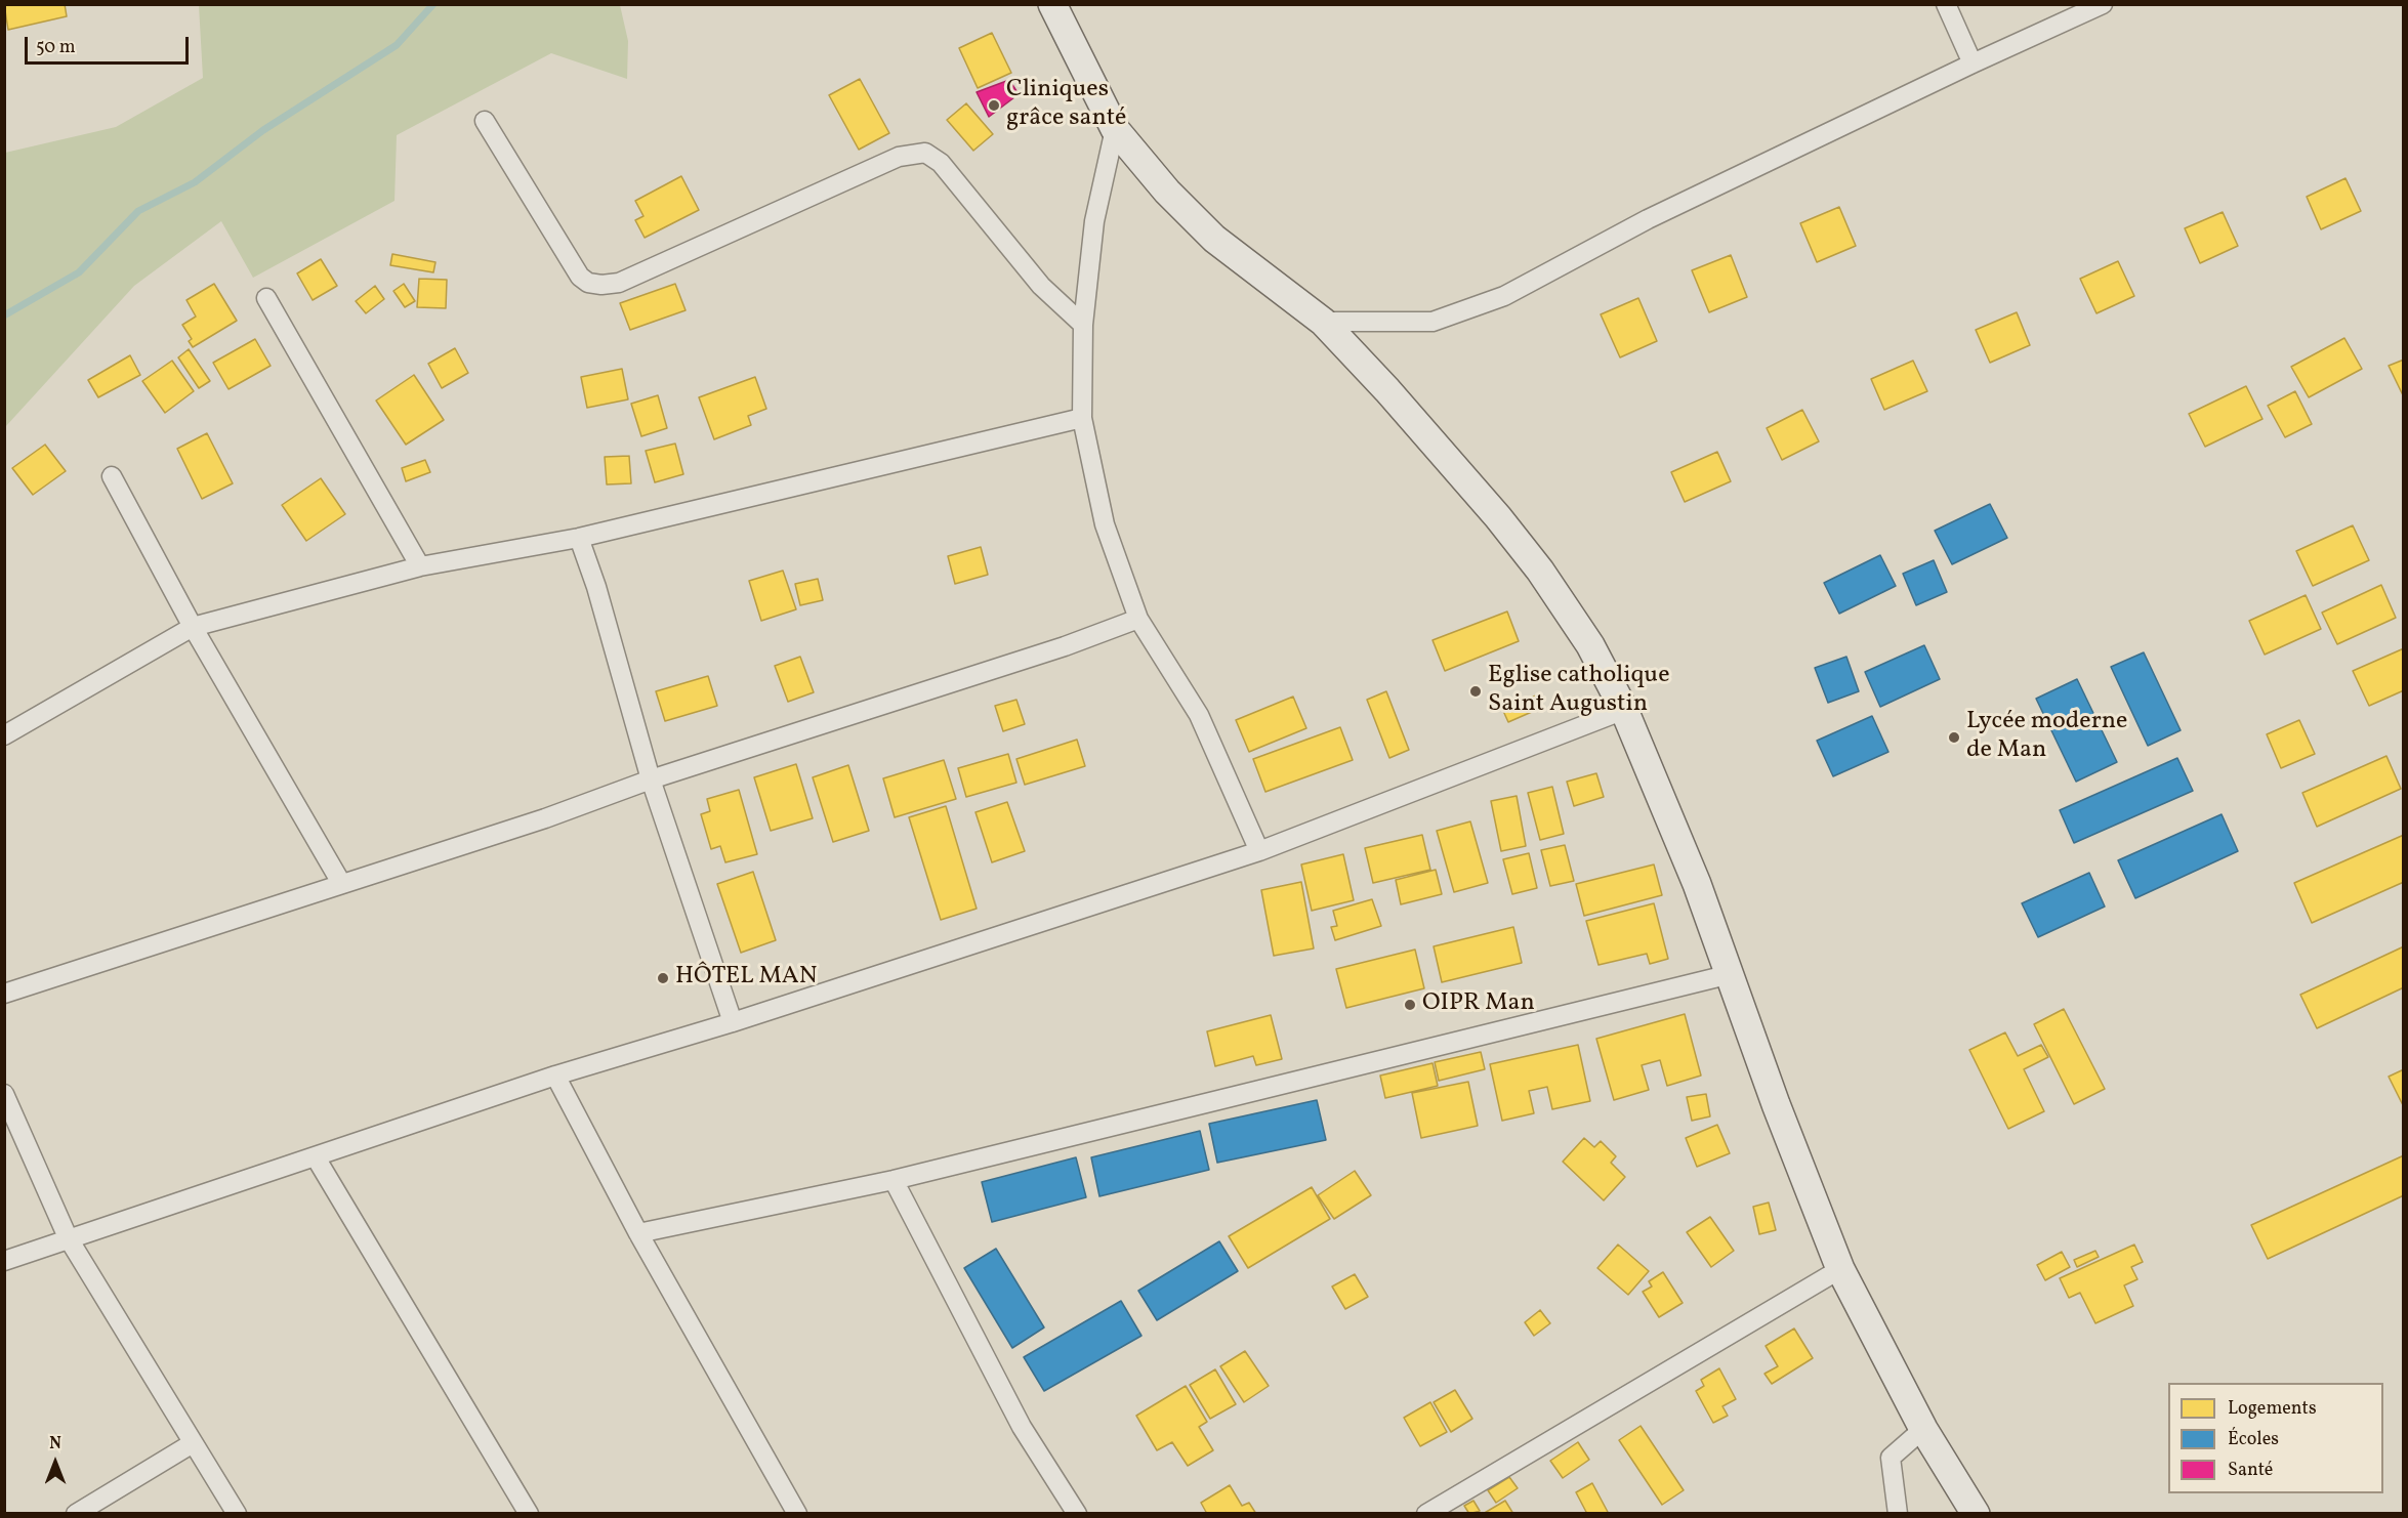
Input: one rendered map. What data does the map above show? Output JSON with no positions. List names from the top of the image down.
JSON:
{
  "places": [
    "Cliniques grâce santé",
    "Eglise catholique Saint Augustin",
    "Lycée moderne de Man",
    "HÔTEL MAN",
    "OIPR Man"
  ],
  "legend": ["Logements", "Écoles", "Santé"],
  "scale_bar": "50 m",
  "north": "top"
}
